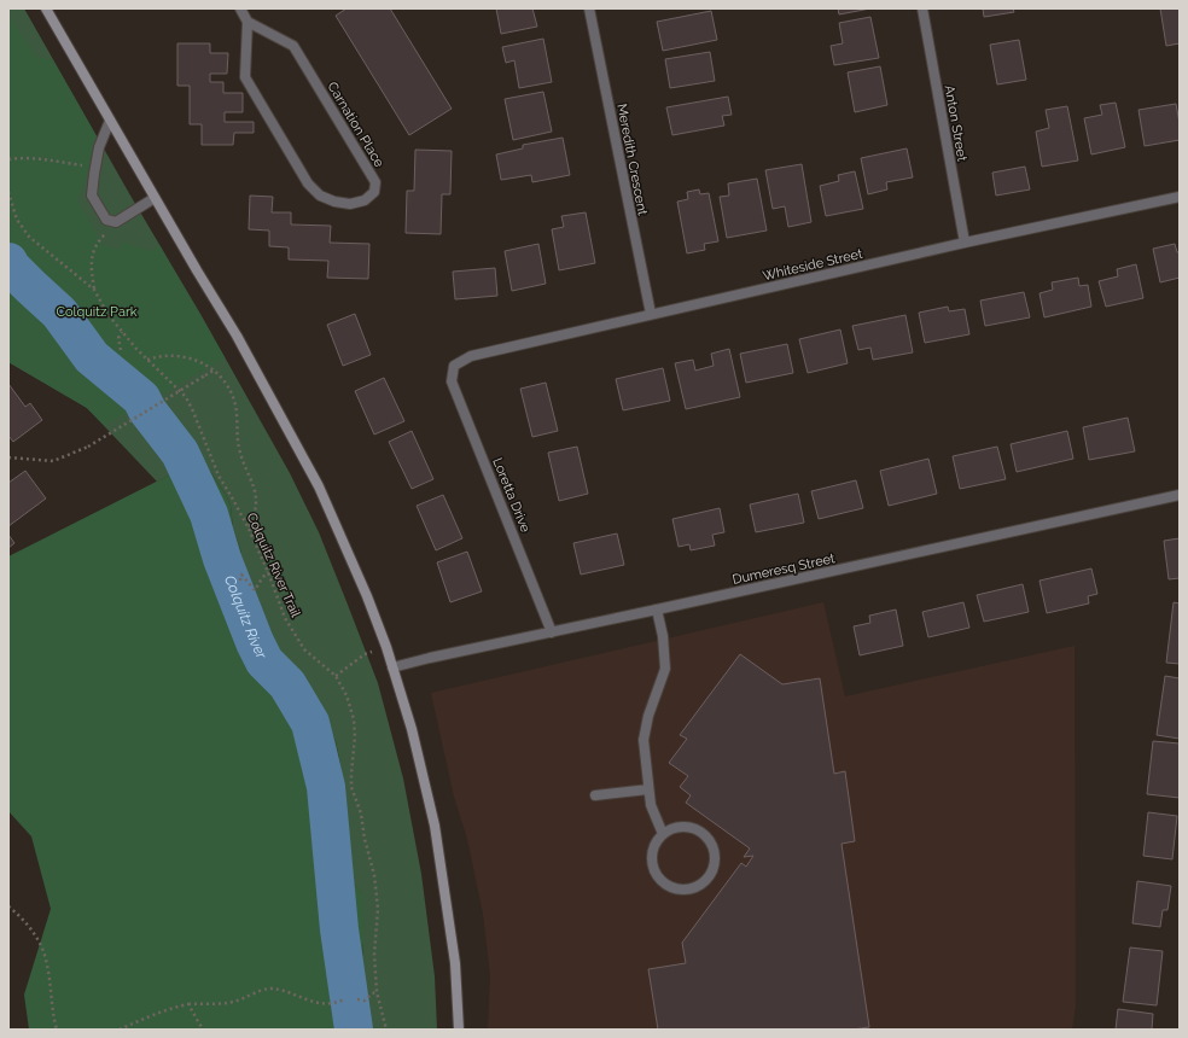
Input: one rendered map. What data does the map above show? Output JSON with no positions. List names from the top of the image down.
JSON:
{
  "streets": {
    "street": [
      "Anton Street",
      "Carnation Place",
      "Meredith Crescent",
      "Whiteside Street",
      "Loretta Drive",
      "Dumeresq Street"
    ],
    "path": ["Colquitz River Trail"]
  },
  "crossings": [
    ["Anton Street", "Whiteside Street"],
    ["Meredith Crescent", "Whiteside Street"],
    ["Whiteside Street", "Loretta Drive"],
    ["Loretta Drive", "Dumeresq Street"]
  ],
  "water": ["Colquitz River"],
  "parks": ["Colquitz Park"]
}
